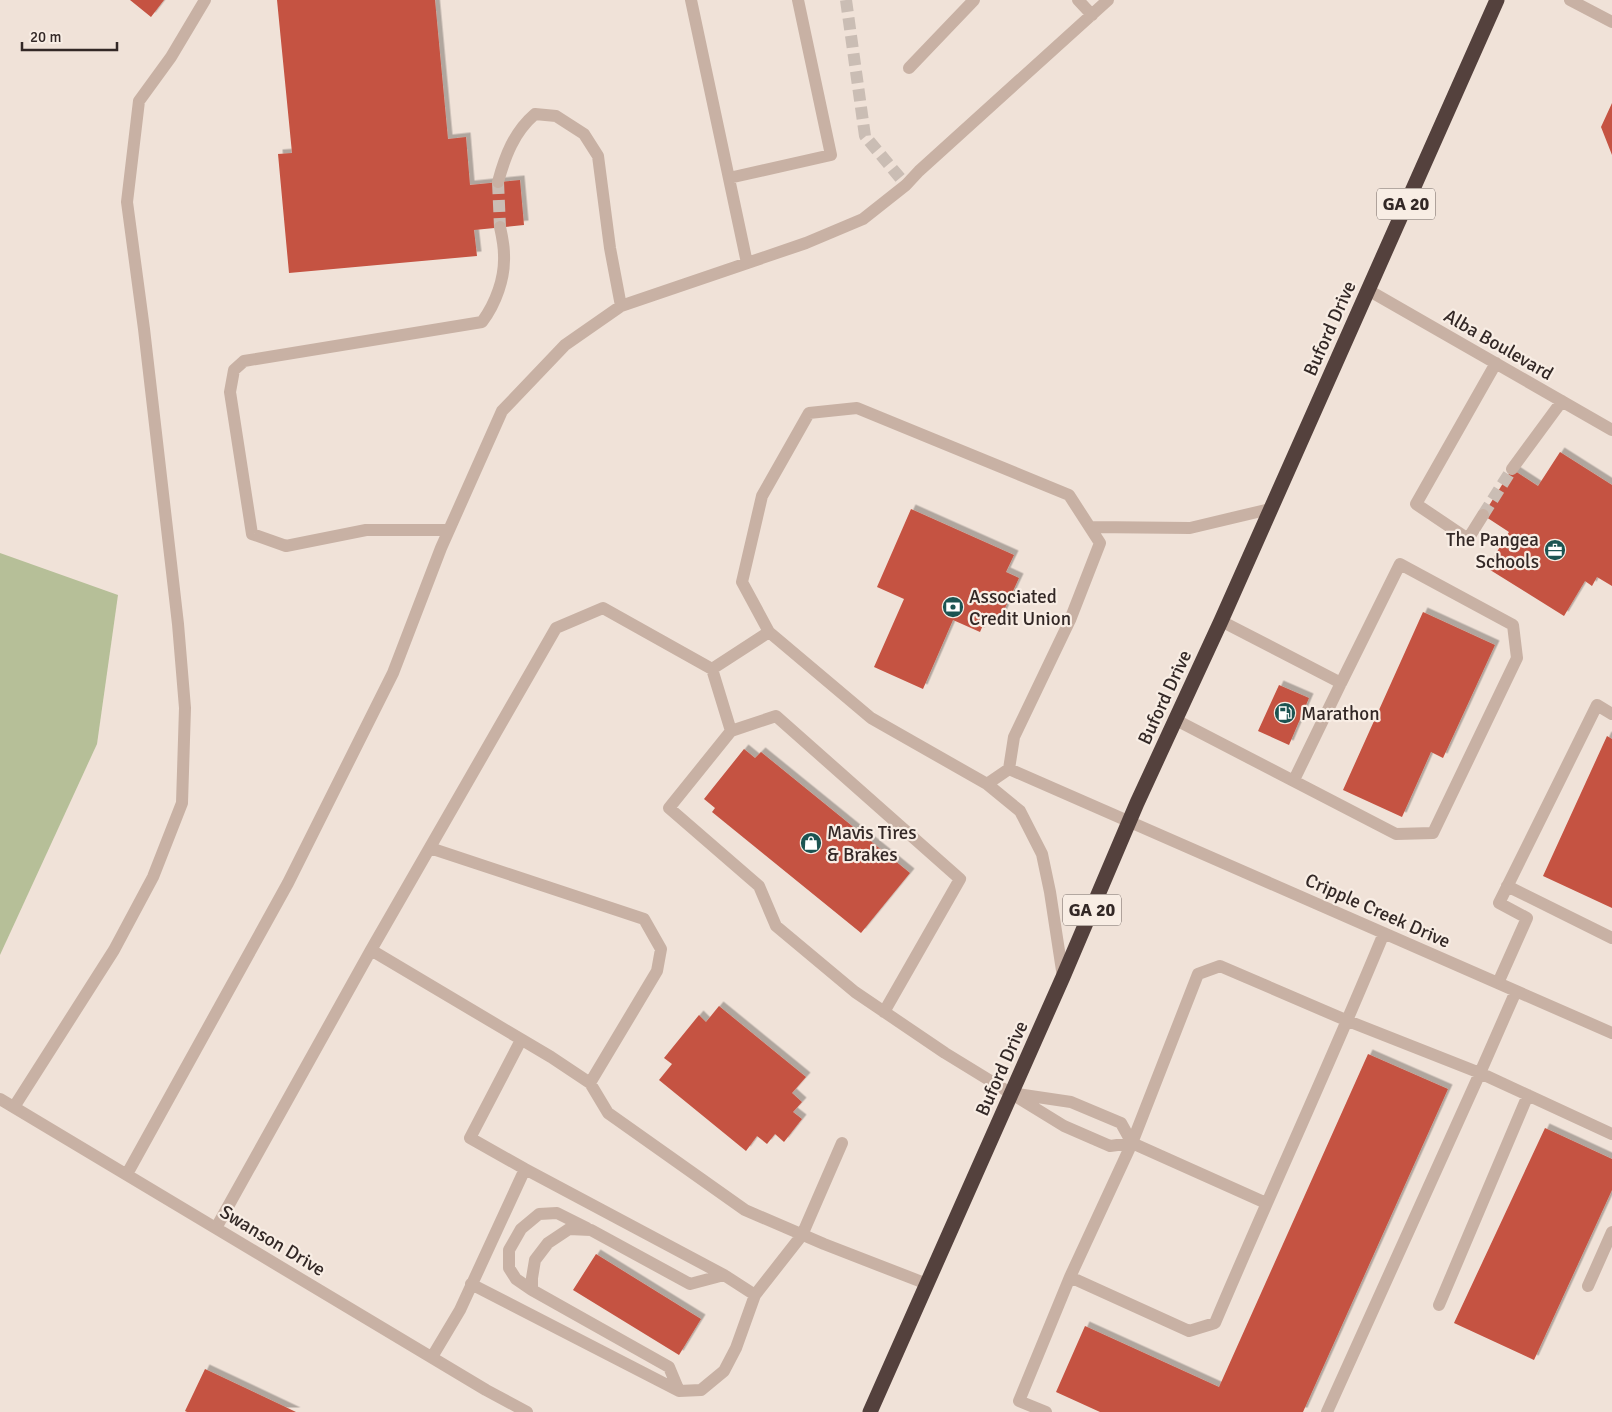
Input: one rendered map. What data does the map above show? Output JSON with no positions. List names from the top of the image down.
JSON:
{
  "streets": {
    "highway": ["GA 20", "Buford Drive"],
    "street": ["Alba Boulevard", "Cripple Creek Drive", "Swanson Drive"]
  },
  "crossings": [
    ["Buford Drive", "Alba Boulevard"],
    ["Buford Drive", "Cripple Creek Drive"]
  ],
  "places": {
    "office": ["The Pangea Schools"],
    "bank": ["Associated Credit Union"],
    "fuel station": ["Marathon"],
    "shop": ["Mavis Tires & Brakes"]
  },
  "scale_bar": "20 m"
}
